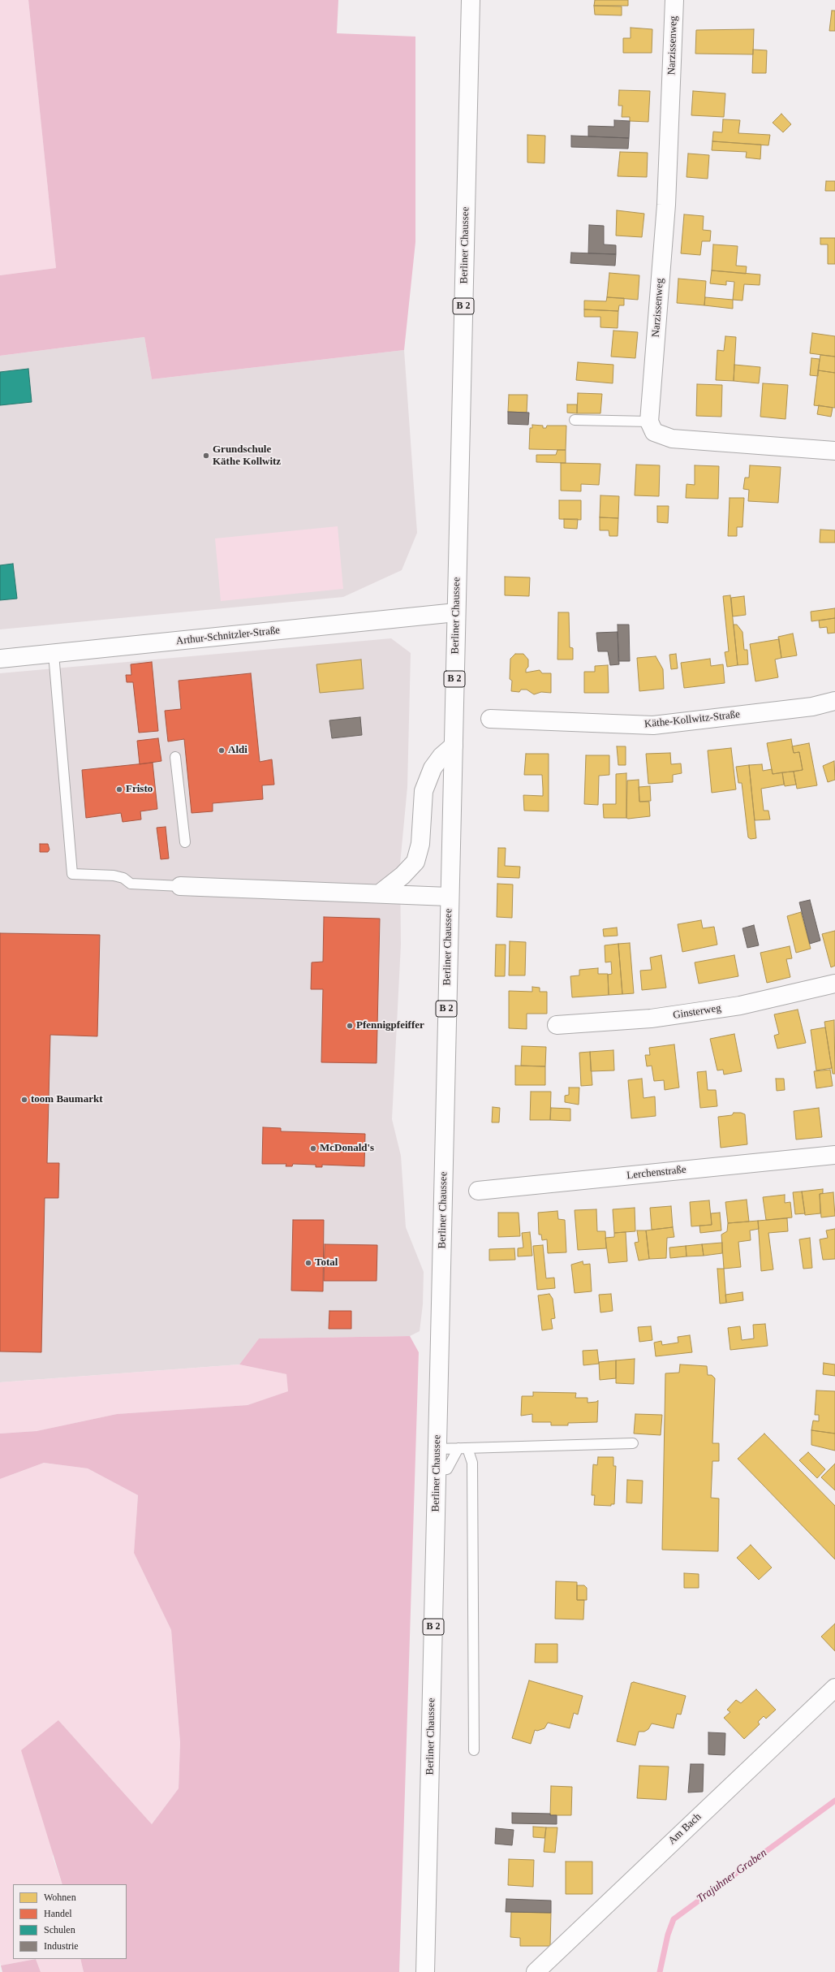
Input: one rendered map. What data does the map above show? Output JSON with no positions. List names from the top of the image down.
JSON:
{
  "streets": {
    "street": [
      "Narzissenweg",
      "Berliner Chaussee",
      "B 2",
      "Arthur-Schnitzler-Straße",
      "Käthe-Kollwitz-Straße",
      "Ginsterweg",
      "Lerchenstraße",
      "Am Bach"
    ]
  },
  "crossings": [
    ["Berliner Chaussee", "Arthur-Schnitzler-Straße"]
  ],
  "water": ["Trajuhner Graben"],
  "places": [
    "Grundschule Käthe Kollwitz",
    "Aldi",
    "Fristo",
    "Pfennigpfeiffer",
    "toom Baumarkt",
    "McDonald's",
    "Total"
  ],
  "legend": [
    "Wohnen",
    "Handel",
    "Schulen",
    "Industrie"
  ]
}
